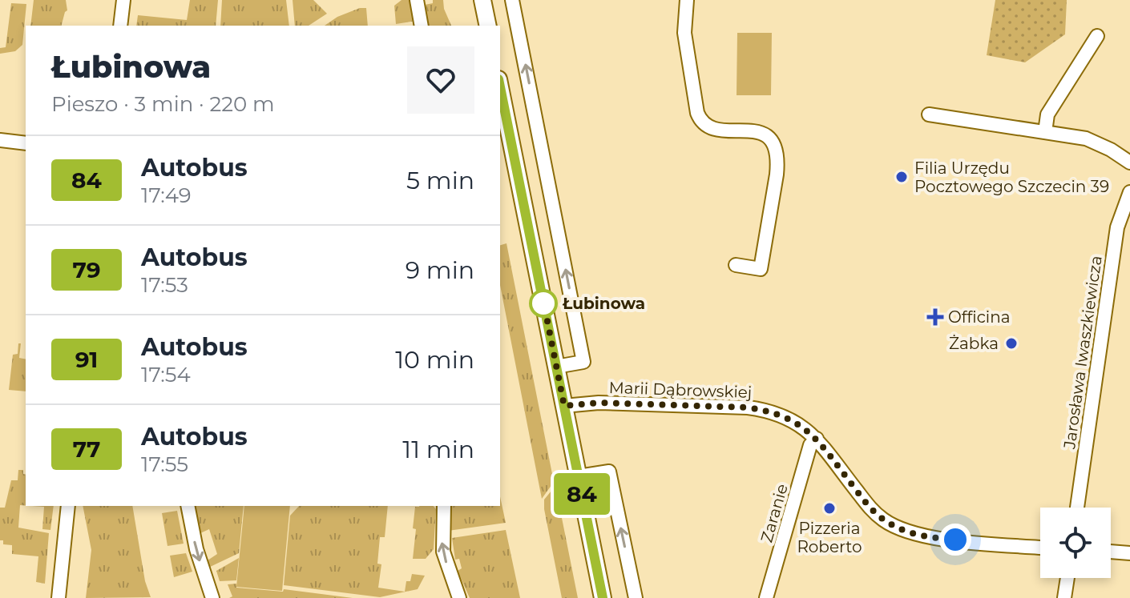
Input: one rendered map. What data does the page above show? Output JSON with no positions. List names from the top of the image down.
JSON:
{
  "streets": {
    "street": ["Jarosława Iwaszkiewicza", "Marii Dąbrowskiej", "Zaranie"]
  },
  "crossings": [
    ["Marii Dąbrowskiej", "Zaranie"]
  ],
  "places": {
    "other": [
      "Filia Urzędu Pocztowego Szczecin 39",
      "Łubinowa",
      "Żabka",
      "Pizzeria Roberto"
    ],
    "health": ["Officina"]
  },
  "lines": ["bus line 84"],
  "page": {
    "on_map": "84",
    "heading": ["Łubinowa", "Pieszo · 3 min · 220 m"],
    "list": [
      {
        "mark": "84",
        "name": "Autobus",
        "note": "17:49",
        "value": "5 min"
      },
      {
        "mark": "79",
        "name": "Autobus",
        "note": "17:53",
        "value": "9 min"
      },
      {
        "mark": "91",
        "name": "Autobus",
        "note": "17:54",
        "value": "10 min"
      },
      {
        "mark": "77",
        "name": "Autobus",
        "note": "17:55",
        "value": "11 min"
      }
    ]
  }
}
